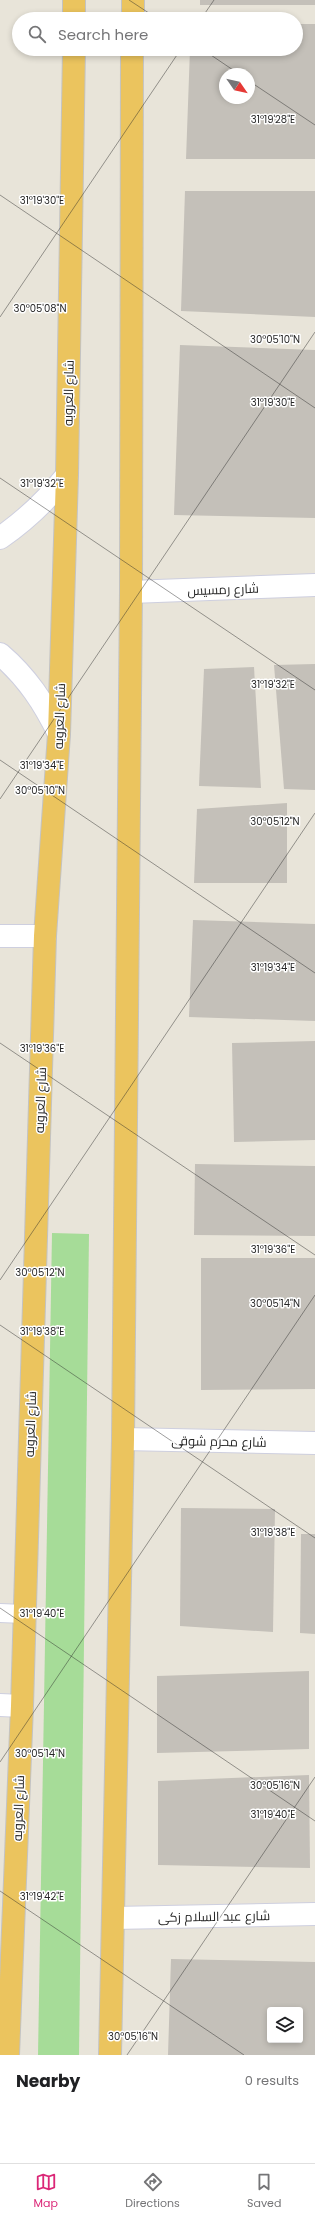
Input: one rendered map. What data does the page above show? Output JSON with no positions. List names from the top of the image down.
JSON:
{
  "streets": {
    "highway": ["شارع العروبه"],
    "street": ["شارع رمسيس", "شارع محرم شوقى", "شارع عبد السلام زكى"]
  },
  "north": "bottom right",
  "page": {
    "search": "Search here",
    "heading": ["Nearby", "0 results"],
    "nav": ["Map", "Directions", "Saved"]
  },
  "coordinates": [
    "31°19'28\"E",
    "31°19'30\"E",
    "30°05'08\"N",
    "30°05'10\"N",
    "31°19'32\"E",
    "31°19'34\"E",
    "30°05'12\"N",
    "31°19'36\"E",
    "30°05'14\"N",
    "31°19'38\"E",
    "31°19'40\"E",
    "30°05'16\"N",
    "31°19'42\"E"
  ]
}
